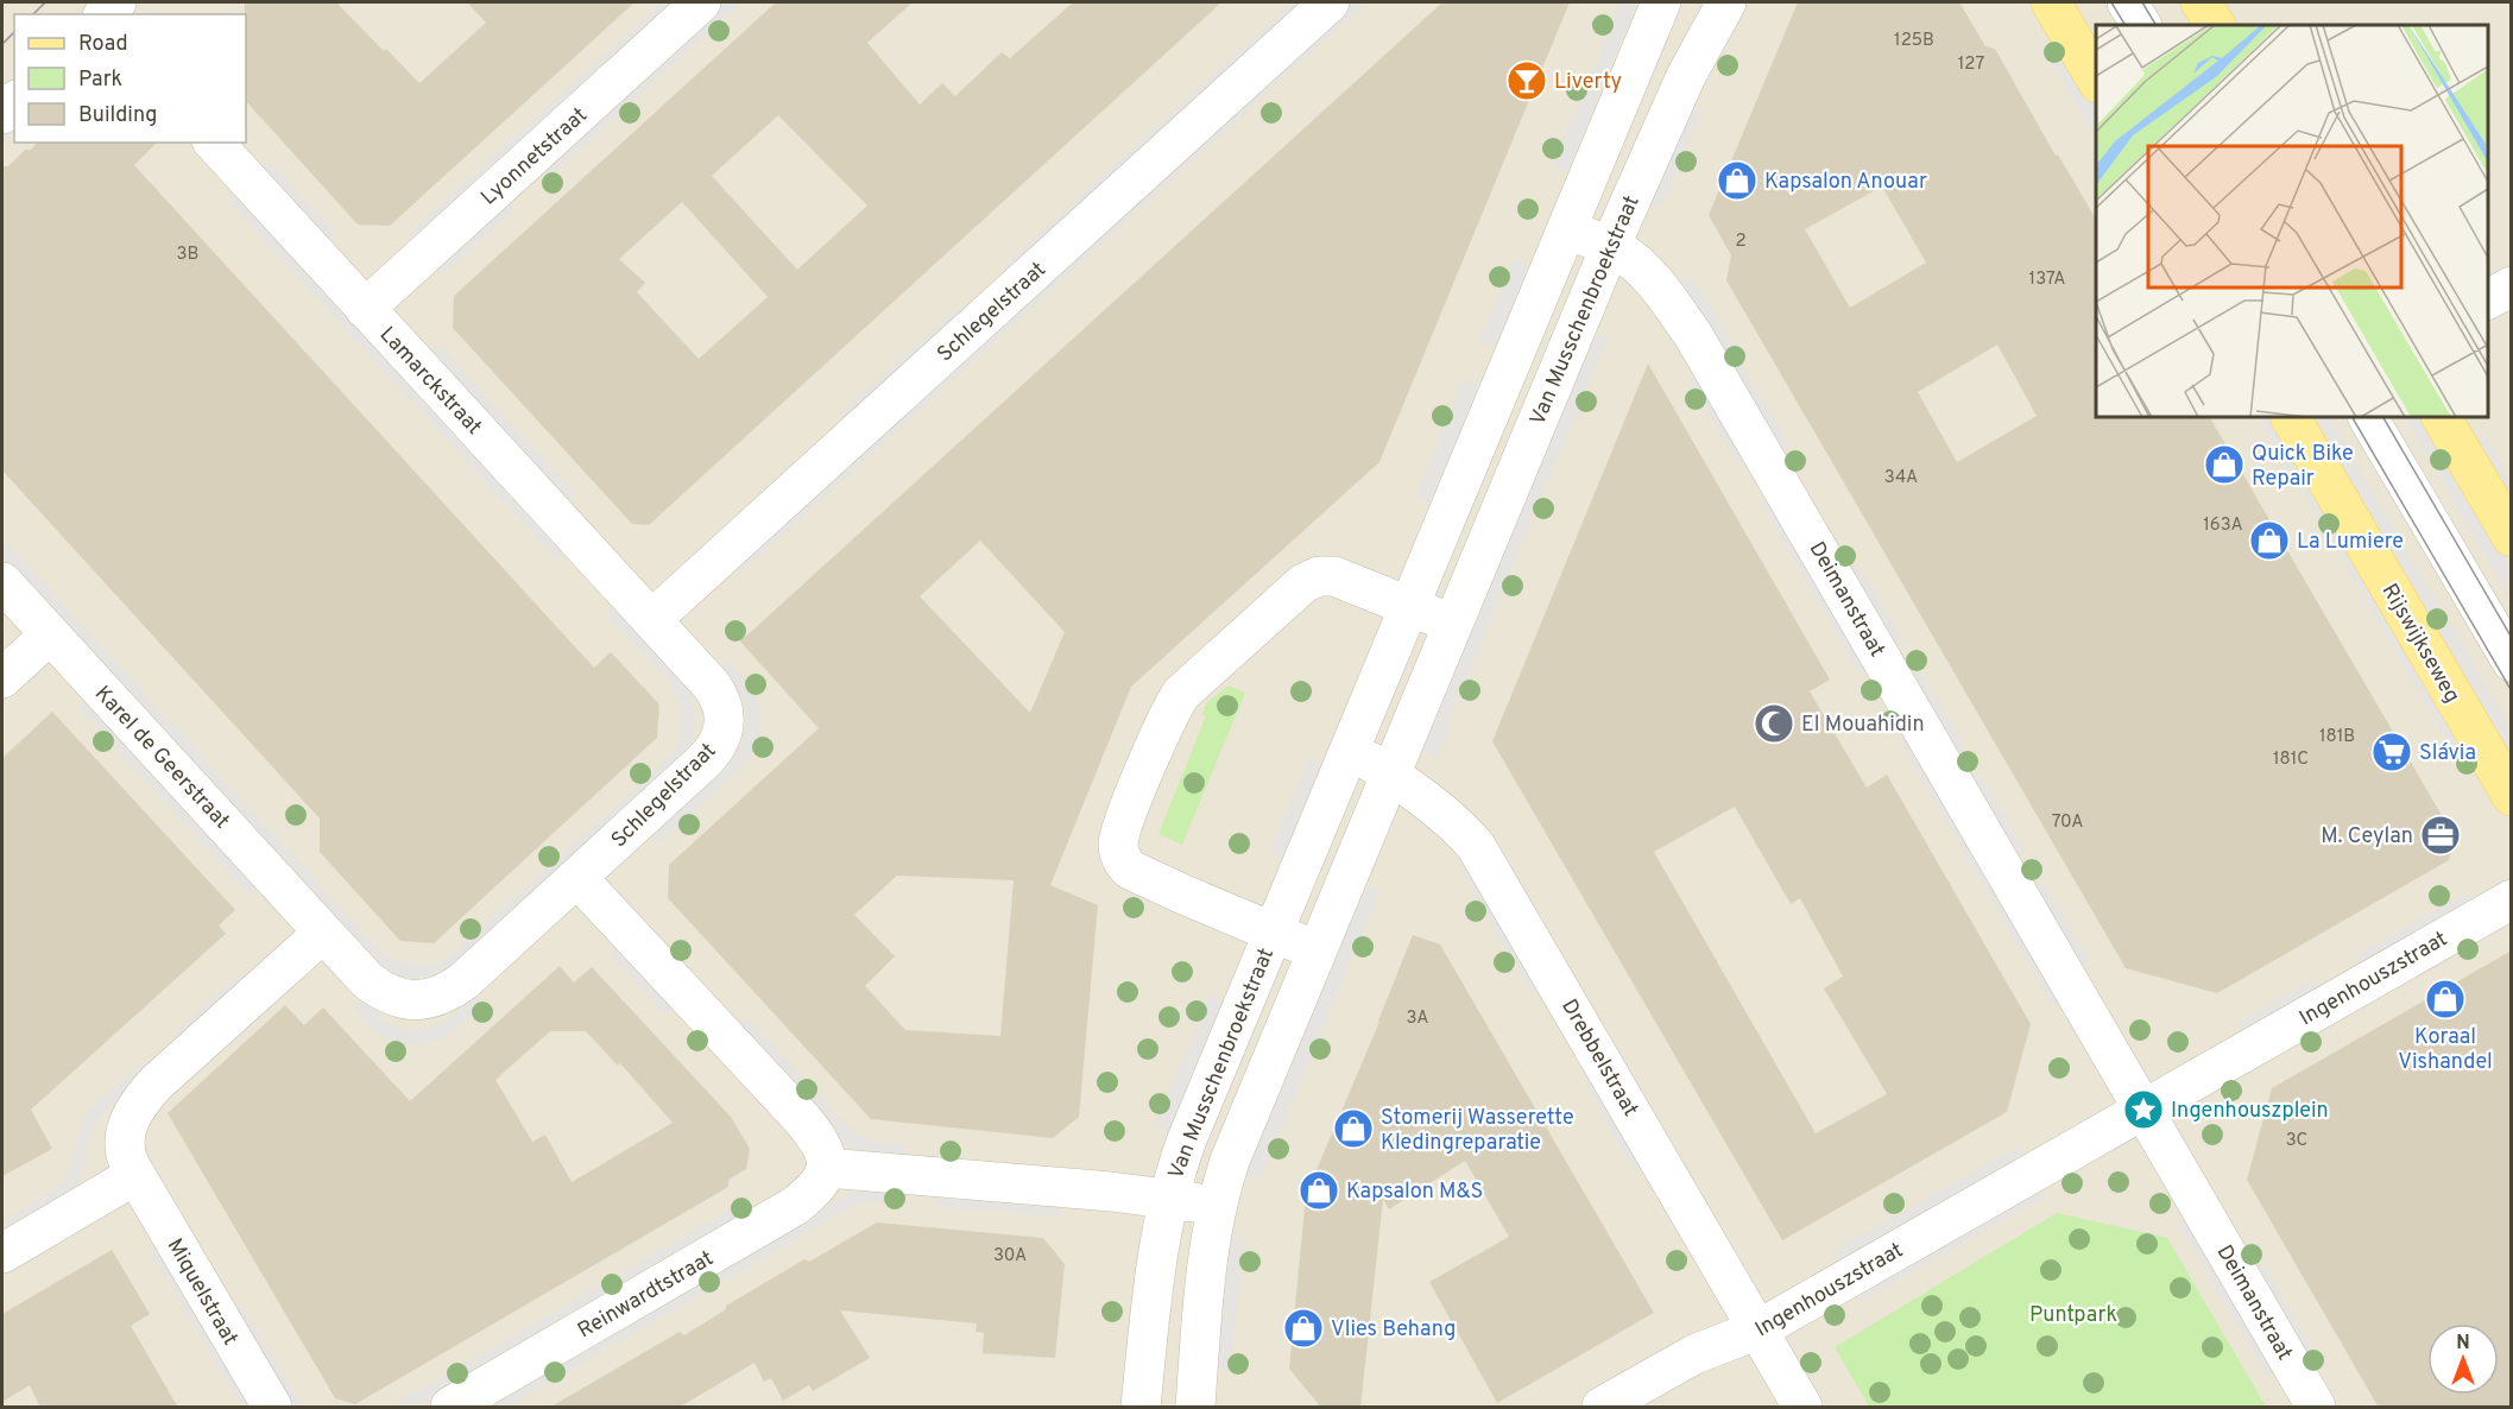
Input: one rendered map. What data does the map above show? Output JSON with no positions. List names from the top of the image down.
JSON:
{
  "streets": {
    "main road": ["Rijswijkseweg"],
    "street": [
      "Lyonnetstraat",
      "Van Musschenbroekstraat",
      "Schlegelstraat",
      "Lamarckstraat",
      "Deimanstraat",
      "Karel de Geerstraat",
      "Ingenhouszstraat",
      "Drebbelstraat",
      "Miquelstraat",
      "Reinwardtstraat"
    ]
  },
  "crossings": [
    ["Lyonnetstraat", "Lamarckstraat"],
    ["Van Musschenbroekstraat", "Deimanstraat"],
    ["Van Musschenbroekstraat", "Drebbelstraat"],
    ["Schlegelstraat", "Lamarckstraat"],
    ["Schlegelstraat", "Karel de Geerstraat"],
    ["Deimanstraat", "Ingenhouszstraat"],
    ["Ingenhouszstraat", "Drebbelstraat"]
  ],
  "parks": ["Puntpark"],
  "places": {
    "bar": ["Liverty"],
    "shop": [
      "Kapsalon Anouar",
      "Quick Bike Repair",
      "La Lumiere",
      "Koraal Vishandel",
      "Stomerij Wasserette Kledingreparatie",
      "Kapsalon M&S",
      "Vlies Behang"
    ],
    "mosque": ["El Mouahidin"],
    "supermarket": ["Slávia"],
    "office": ["M. Ceylan"],
    "place": ["Ingenhouszplein"]
  },
  "house_numbers": [
    "125B",
    "127",
    "2",
    "3B",
    "137A",
    "34A",
    "163A",
    "181B",
    "181C",
    "70A",
    "3A",
    "3C",
    "30A"
  ],
  "legend": ["Road", "Park", "Building"],
  "north": "top"
}
